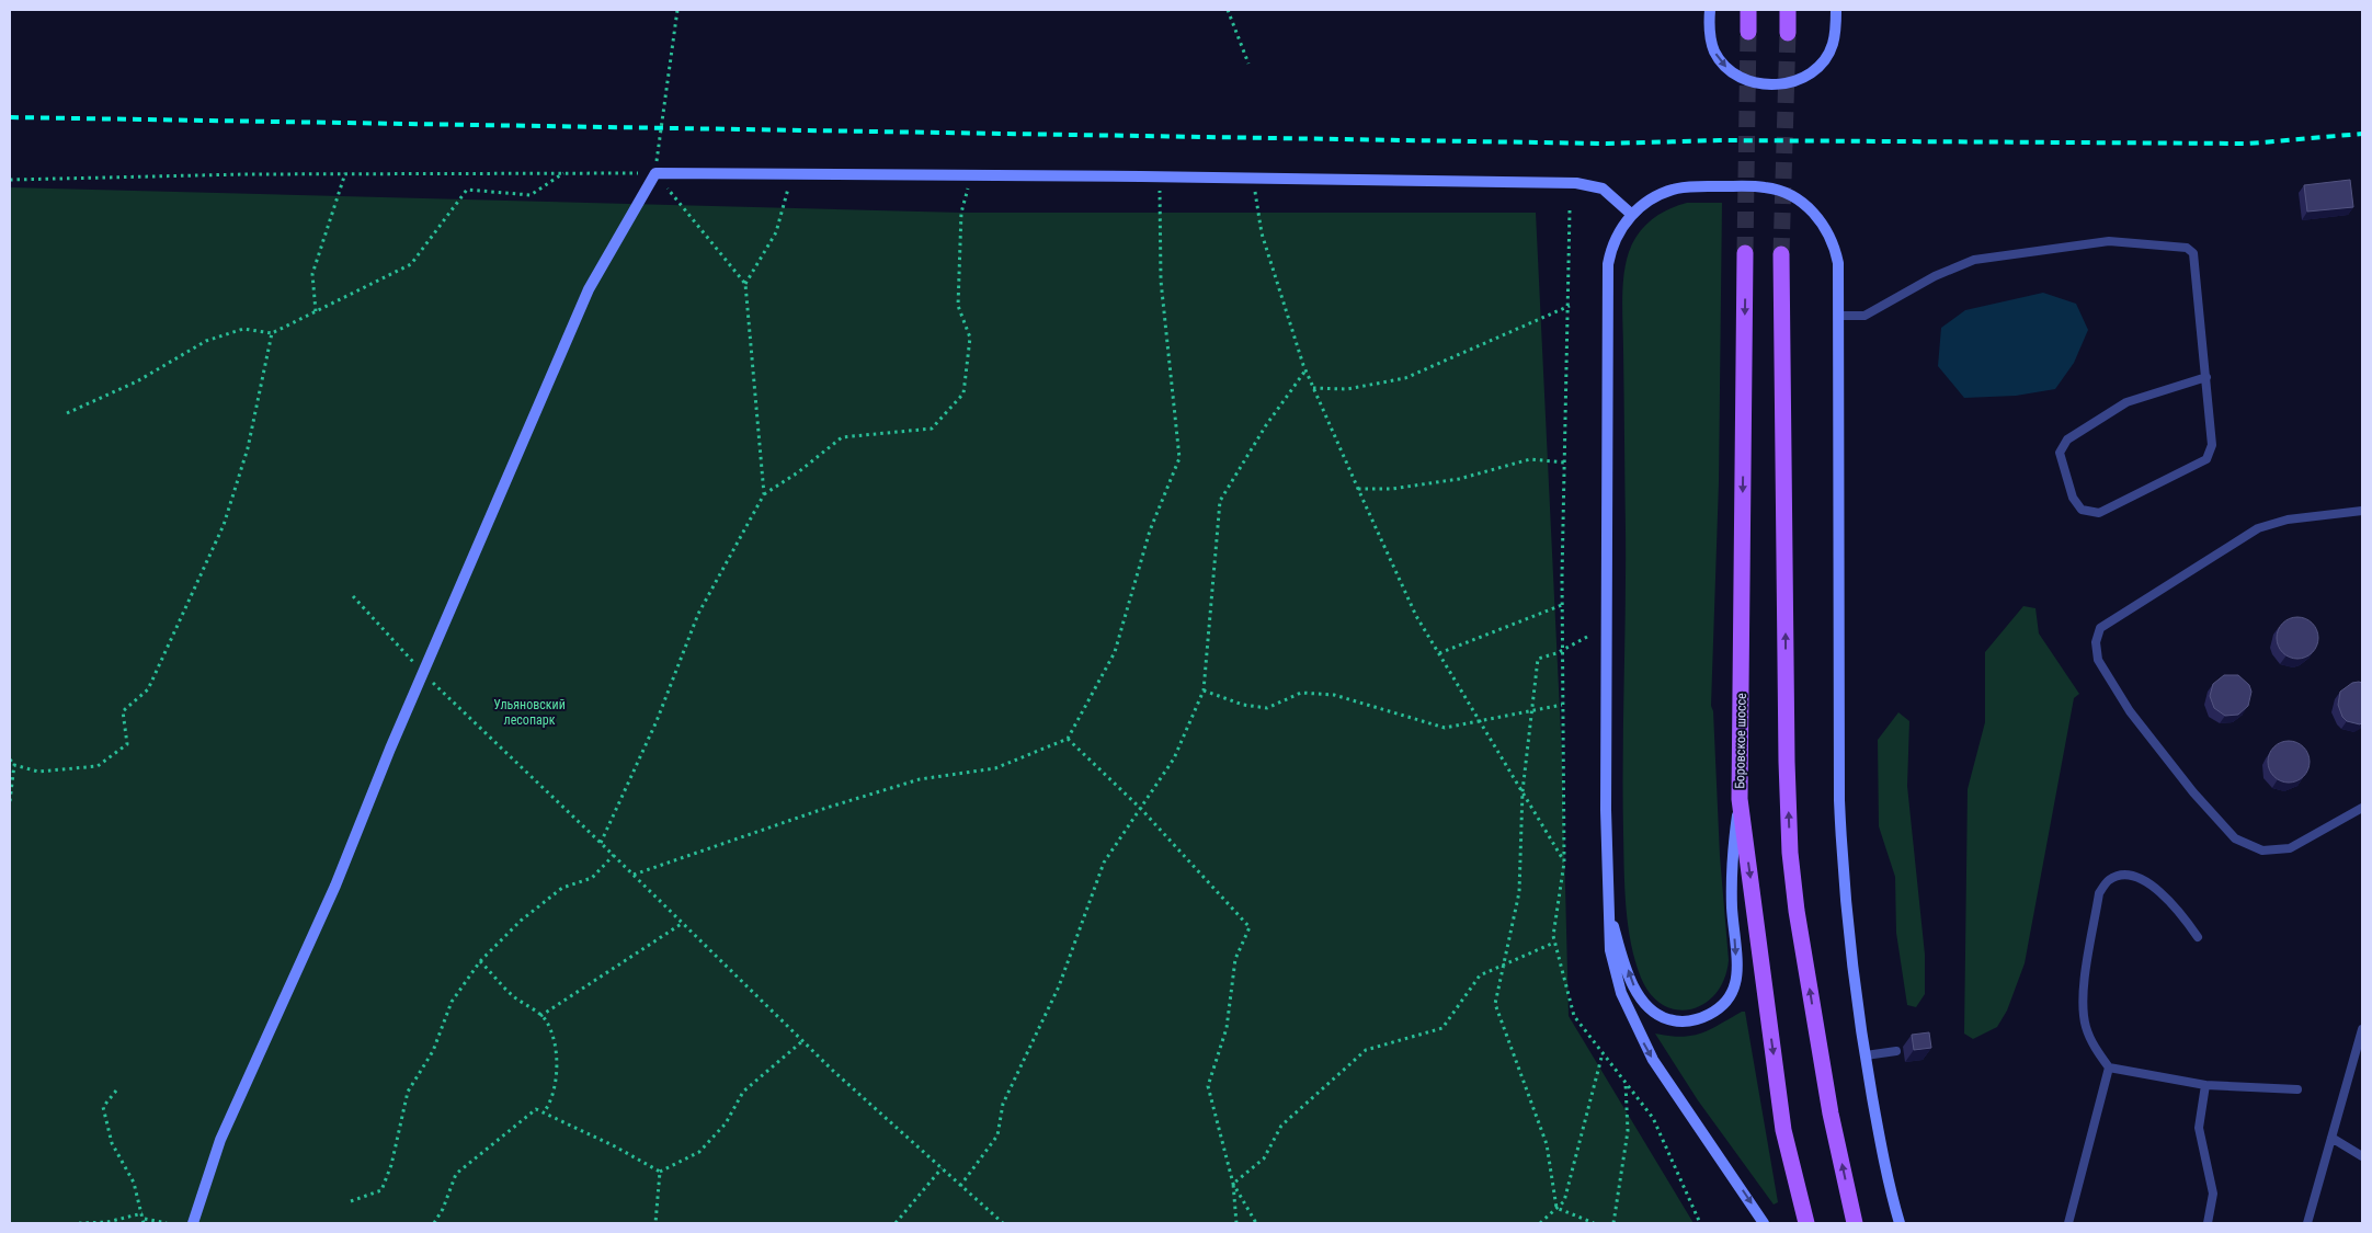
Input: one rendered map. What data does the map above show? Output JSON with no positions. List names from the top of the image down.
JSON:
{
  "streets": {
    "main road": ["Боровское шоссе"]
  },
  "parks": ["Ульяновский лесопарк"]
}
